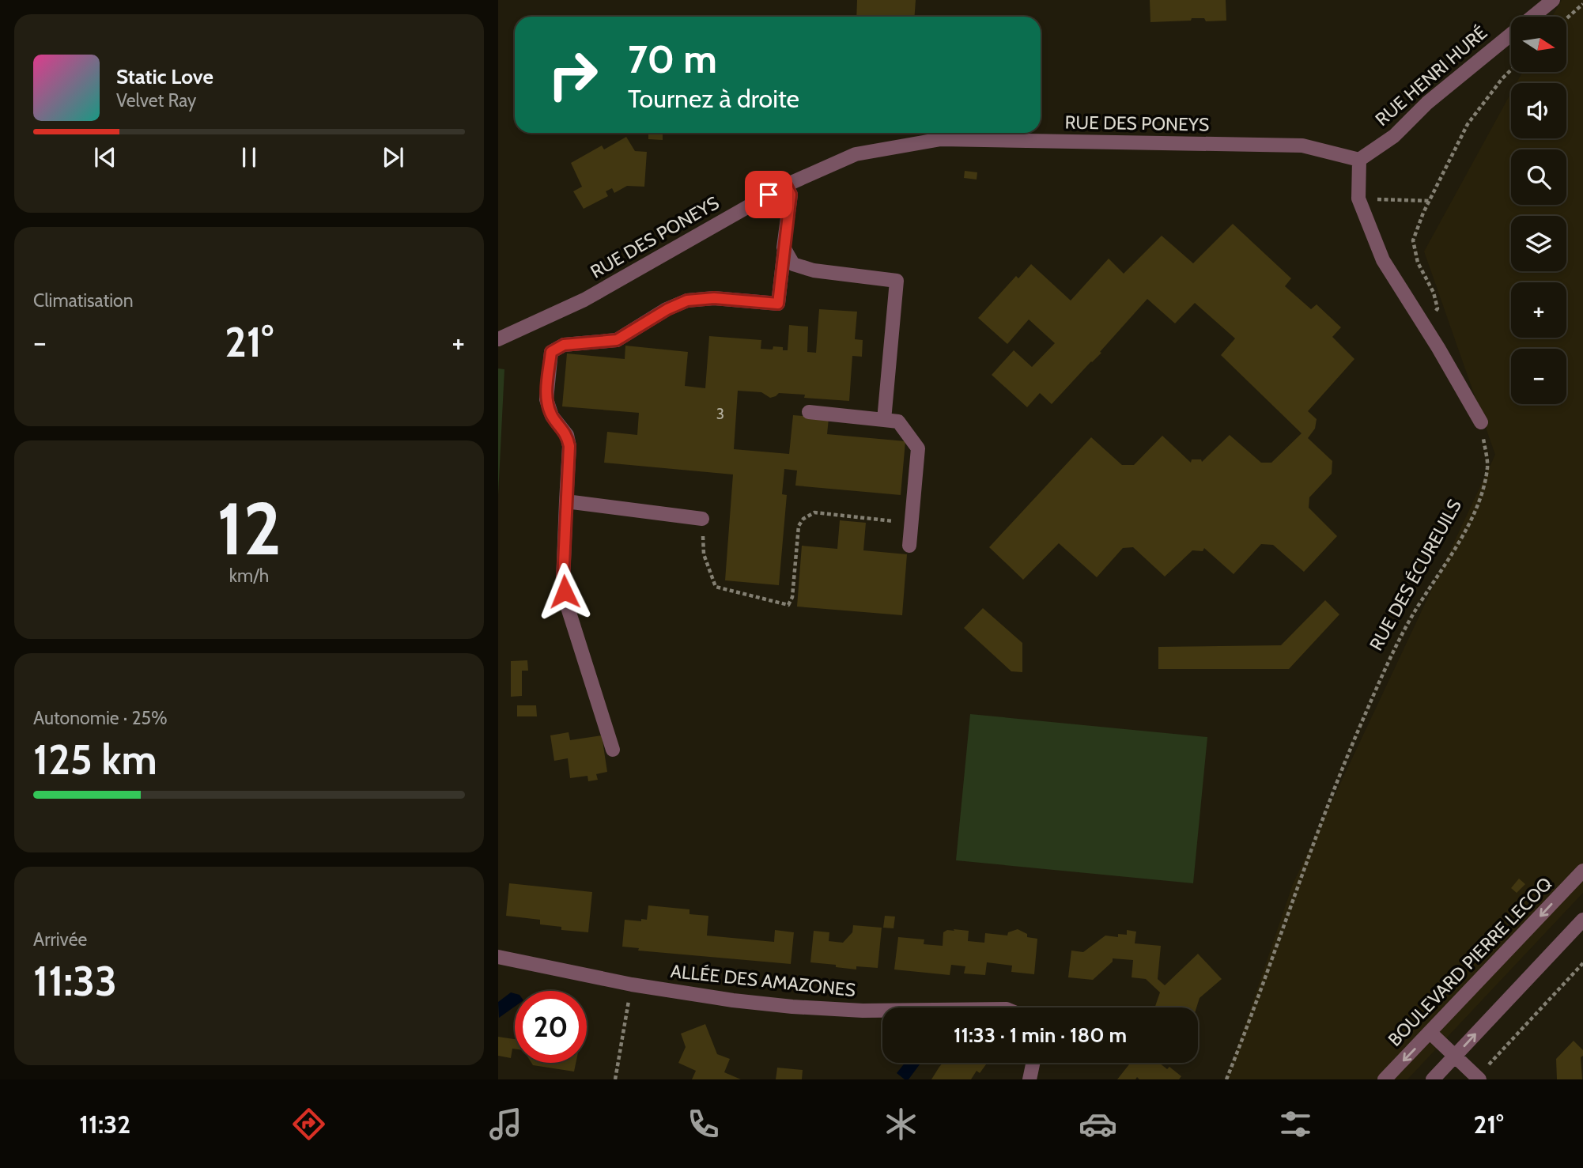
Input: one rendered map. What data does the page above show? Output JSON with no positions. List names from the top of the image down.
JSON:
{
  "streets": {
    "street": [
      "RUE HENRI HURÉ",
      "RUE DES PONEYS",
      "BOULEVARD PIERRE LECOQ",
      "ALLÉE DES AMAZONES"
    ],
    "path": ["RUE DES ÉCUREUILS"]
  },
  "crossings": [
    ["RUE HENRI HURÉ", "RUE DES PONEYS"]
  ],
  "house_numbers": ["3"],
  "north": "right",
  "page": {
    "map_buttons": ["+", "−"],
    "turn": ["70 m", "Tournez à droite"],
    "song": ["Static Love", "Velvet Ray"],
    "tile": [
      "Climatisation",
      ["12", "km/h"],
      ["Autonomie · 25%", "125 km"],
      ["Arrivée", "11:33"]
    ],
    "heat": ["−", "21°", "+"],
    "limit": "20",
    "trip": "11:33 · 1 min · 180 m",
    "tabs": ["11:32", "21°"]
  }
}
